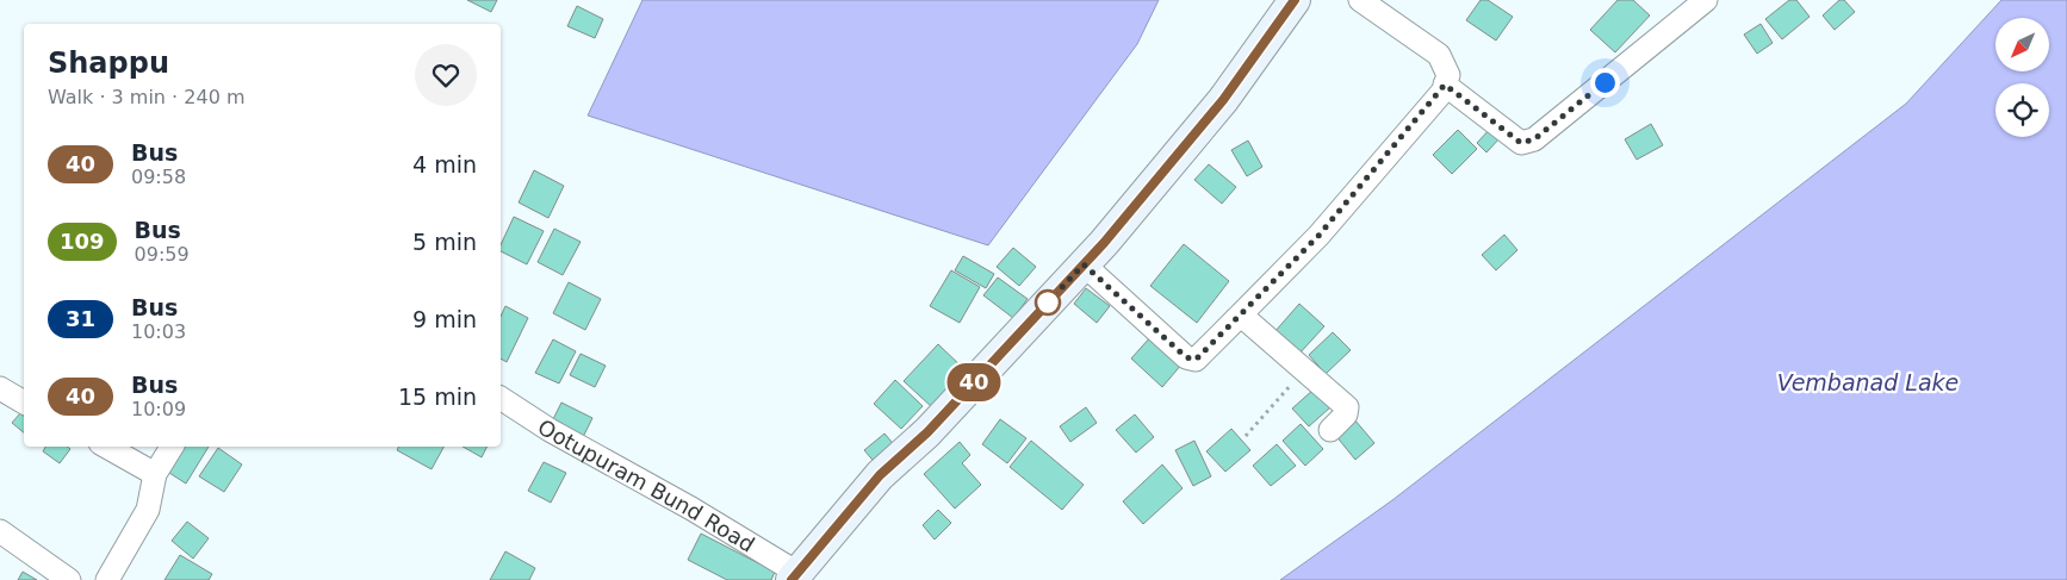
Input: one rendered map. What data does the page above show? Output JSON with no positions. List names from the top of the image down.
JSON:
{
  "streets": {
    "street": ["Ootupuram Bund Road"]
  },
  "water": ["Vembanad Lake"],
  "lines": ["bus line 40"],
  "north": "bottom left",
  "page": {
    "on_map": "40",
    "heading": ["Shappu", "Walk · 3 min · 240 m"],
    "list": [
      {
        "mark": "40",
        "name": "Bus",
        "note": "09:58",
        "value": "4 min"
      },
      {
        "mark": "109",
        "name": "Bus",
        "note": "09:59",
        "value": "5 min"
      },
      {
        "mark": "31",
        "name": "Bus",
        "note": "10:03",
        "value": "9 min"
      },
      {
        "mark": "40",
        "name": "Bus",
        "note": "10:09",
        "value": "15 min"
      }
    ]
  }
}
